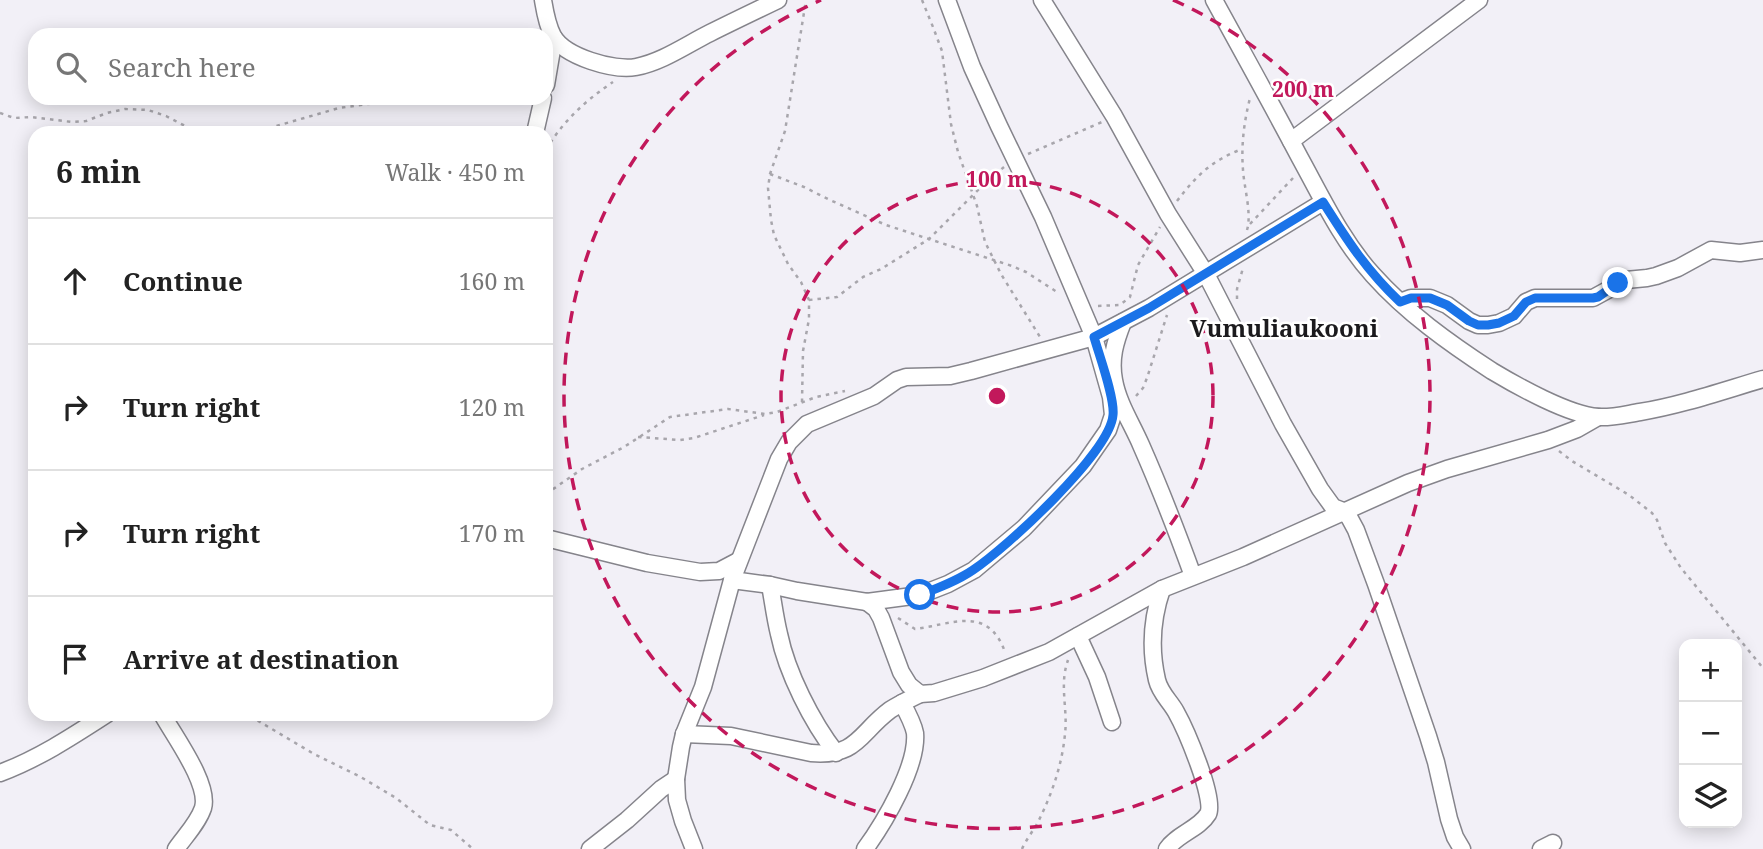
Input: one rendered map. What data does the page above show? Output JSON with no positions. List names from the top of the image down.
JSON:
{
  "districts": ["Vumuliaukooni"],
  "page": {
    "search": "Search here",
    "heading": ["6 min", "Walk · 450 m"],
    "list": [
      ["Continue", "160 m"],
      ["Turn right", "120 m"],
      ["Turn right", "170 m"],
      "Arrive at destination"
    ],
    "map_buttons": ["+", "−"]
  },
  "rings": ["200 m", "100 m"]
}
